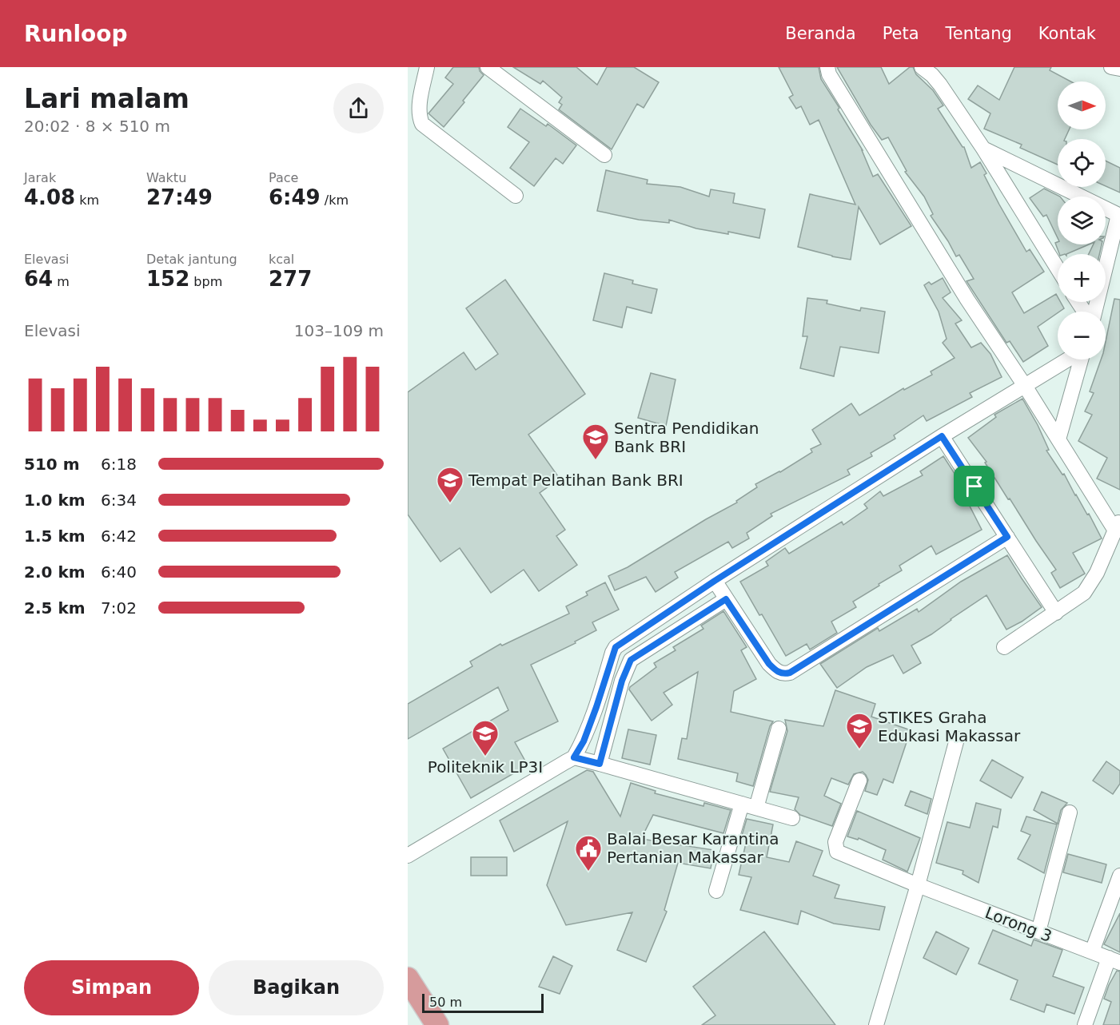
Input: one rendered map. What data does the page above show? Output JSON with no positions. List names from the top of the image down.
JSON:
{
  "streets": {
    "street": ["Lorong 3"]
  },
  "places": {
    "school or university": [
      "Sentra Pendidikan Bank BRI",
      "Tempat Pelatihan Bank BRI",
      "STIKES Graha Edukasi Makassar",
      "Politeknik LP3I"
    ],
    "public building": ["Balai Besar Karantina Pertanian Makassar"]
  },
  "scale_bar": "50 m",
  "north": "right",
  "page": {
    "header": "Runloop",
    "nav": [
      "Beranda",
      "Peta",
      "Tentang",
      "Kontak"
    ],
    "heading": ["Lari malam", "20:02 · 8 × 510 m"],
    "map_buttons": ["+", "−"],
    "stats": [
      ["Jarak", "4.08 km"],
      ["Waktu", "27:49"],
      ["Pace", "6:49 /km"],
      ["Elevasi", "64 m"],
      ["Detak jantung", "152 bpm"],
      ["kcal", "277"]
    ],
    "chart": ["Elevasi", "103–109 m"],
    "list": [
      {
        "name": "510 m",
        "note": "6:18"
      },
      {
        "name": "1.0 km",
        "note": "6:34"
      },
      {
        "name": "1.5 km",
        "note": "6:42"
      },
      {
        "name": "2.0 km",
        "note": "6:40"
      },
      {
        "name": "2.5 km",
        "note": "7:02"
      }
    ],
    "buttons": ["Simpan", "Bagikan"],
    "scale": "50 m"
  }
}
